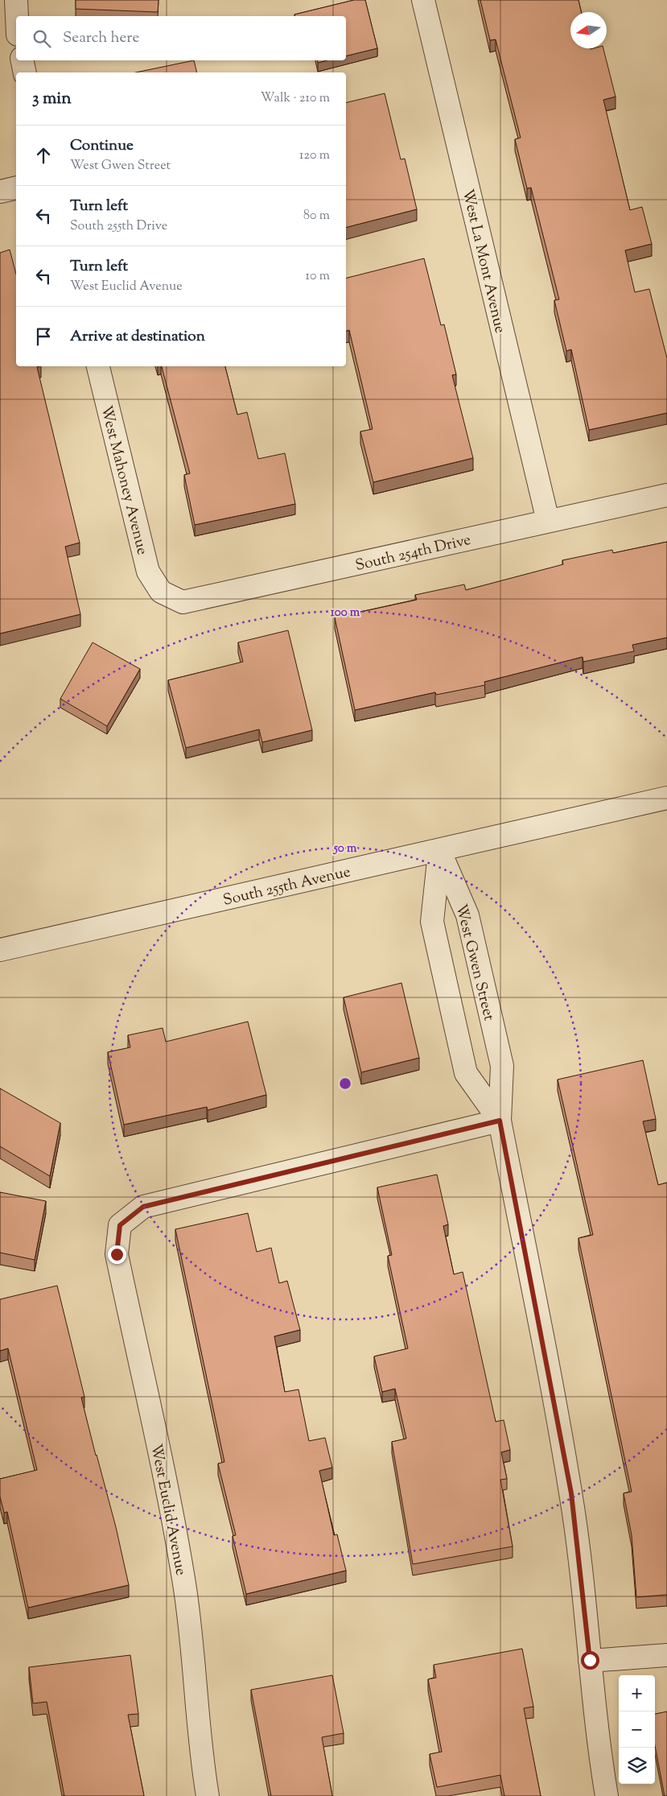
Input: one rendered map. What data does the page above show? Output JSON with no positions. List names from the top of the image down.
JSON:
{
  "streets": {
    "street": [
      "West La Mont Avenue",
      "West Mahoney Avenue",
      "South 254th Drive",
      "South 255th Avenue",
      "West Gwen Street",
      "West Euclid Avenue"
    ]
  },
  "crossings": [
    ["West La Mont Avenue", "South 254th Drive"],
    ["West Mahoney Avenue", "South 254th Drive"],
    ["South 255th Avenue", "West Gwen Street"],
    ["West Gwen Street", "West Euclid Avenue"]
  ],
  "north": "left",
  "page": {
    "search": "Search here",
    "heading": ["3 min", "Walk · 210 m"],
    "list": [
      ["Continue", "West Gwen Street", "120 m"],
      ["Turn left", "South 255th Drive", "80 m"],
      ["Turn left", "West Euclid Avenue", "10 m"],
      "Arrive at destination"
    ],
    "map_buttons": ["+", "−"]
  },
  "rings": ["100 m", "50 m"]
}
